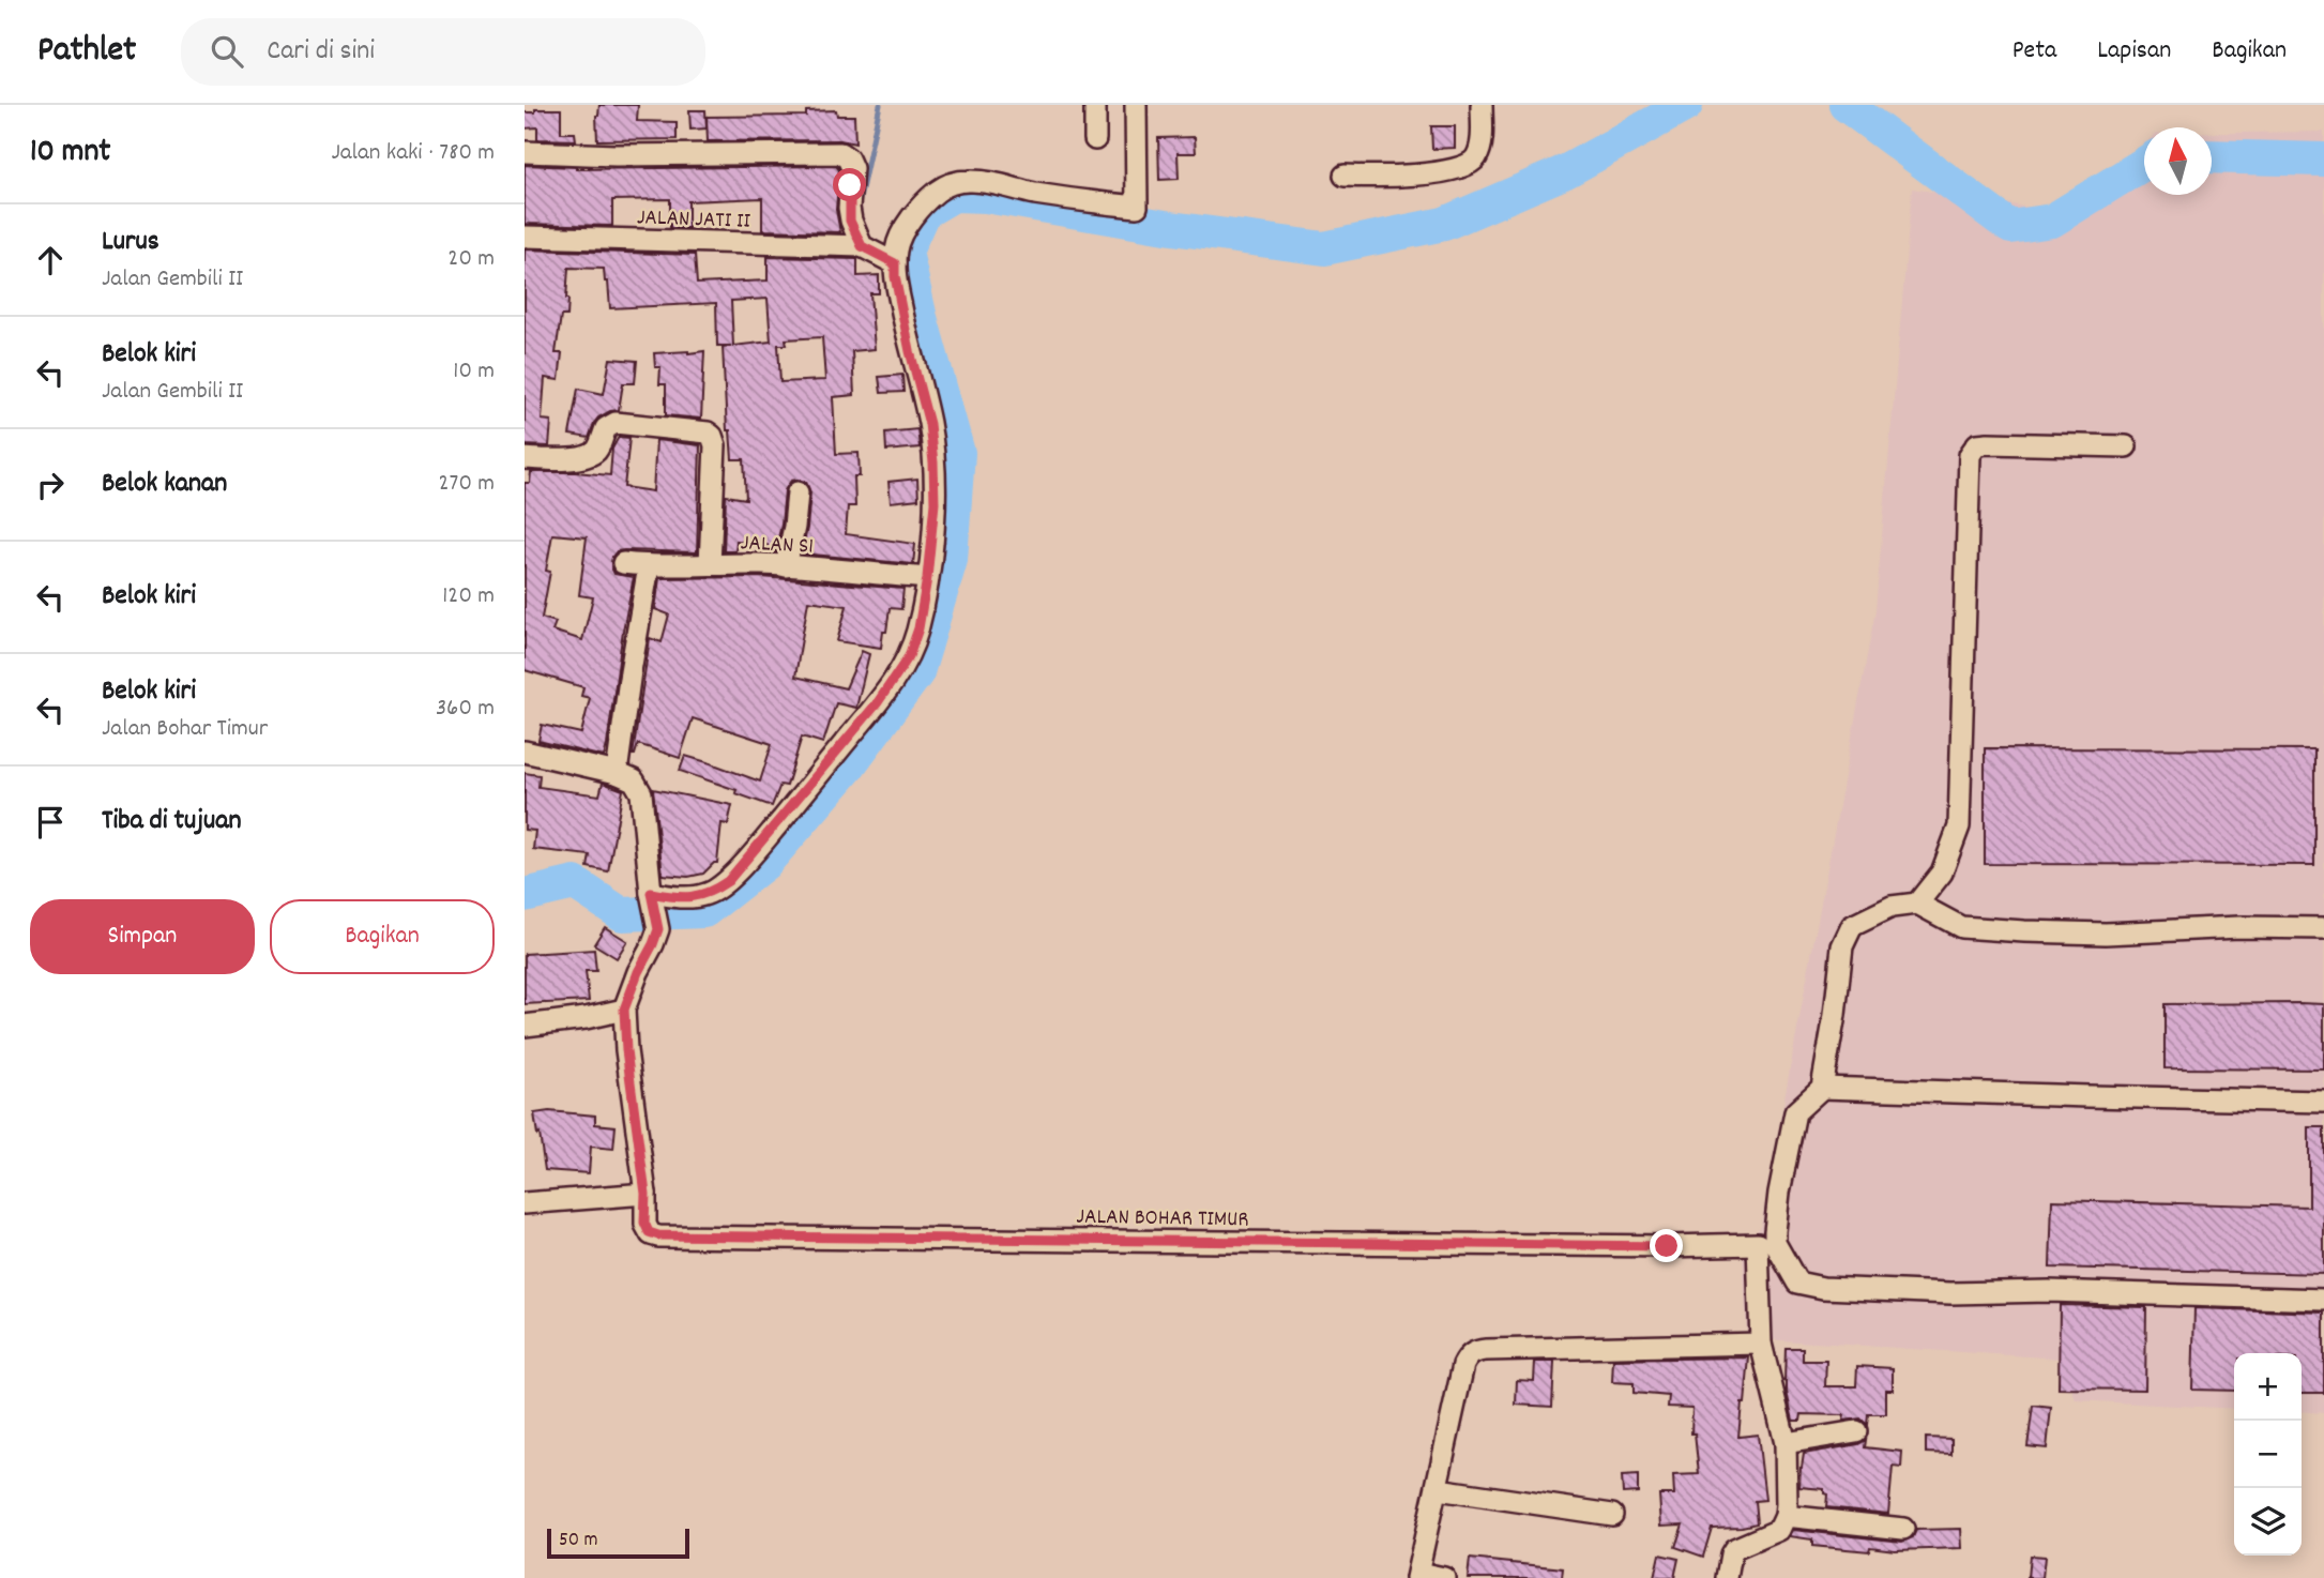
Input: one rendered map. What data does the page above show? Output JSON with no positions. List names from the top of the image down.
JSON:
{
  "streets": {
    "street": ["JALAN JATI II", "JALAN S1", "JALAN BOHAR TIMUR"]
  },
  "scale_bar": "50 m",
  "north": "top",
  "page": {
    "header": "Pathlet",
    "search": "Cari di sini",
    "nav": ["Peta", "Lapisan", "Bagikan"],
    "heading": ["10 mnt", "Jalan kaki · 780 m"],
    "list": [
      ["Lurus", "Jalan Gembili II", "20 m"],
      ["Belok kiri", "Jalan Gembili II", "10 m"],
      ["Belok kanan", "270 m"],
      ["Belok kiri", "120 m"],
      ["Belok kiri", "Jalan Bohar Timur", "360 m"],
      "Tiba di tujuan"
    ],
    "buttons": ["Simpan", "Bagikan"],
    "map_buttons": ["+", "−"],
    "scale": "50 m"
  }
}
